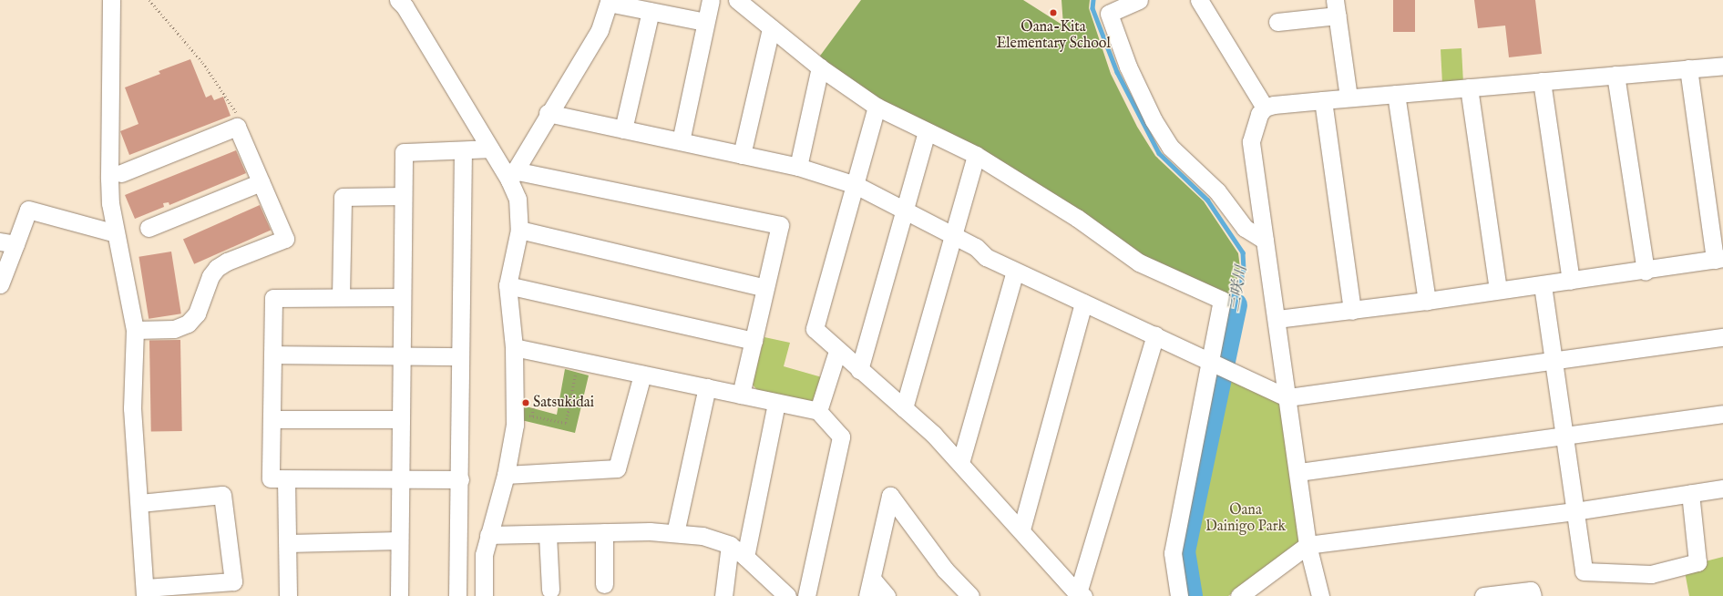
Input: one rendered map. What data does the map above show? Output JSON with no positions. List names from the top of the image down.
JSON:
{
  "water": ["三咲川"],
  "parks": ["Oana Dainigo Park"],
  "places": ["Oana-Kita Elementary School", "Satsukidai"]
}
